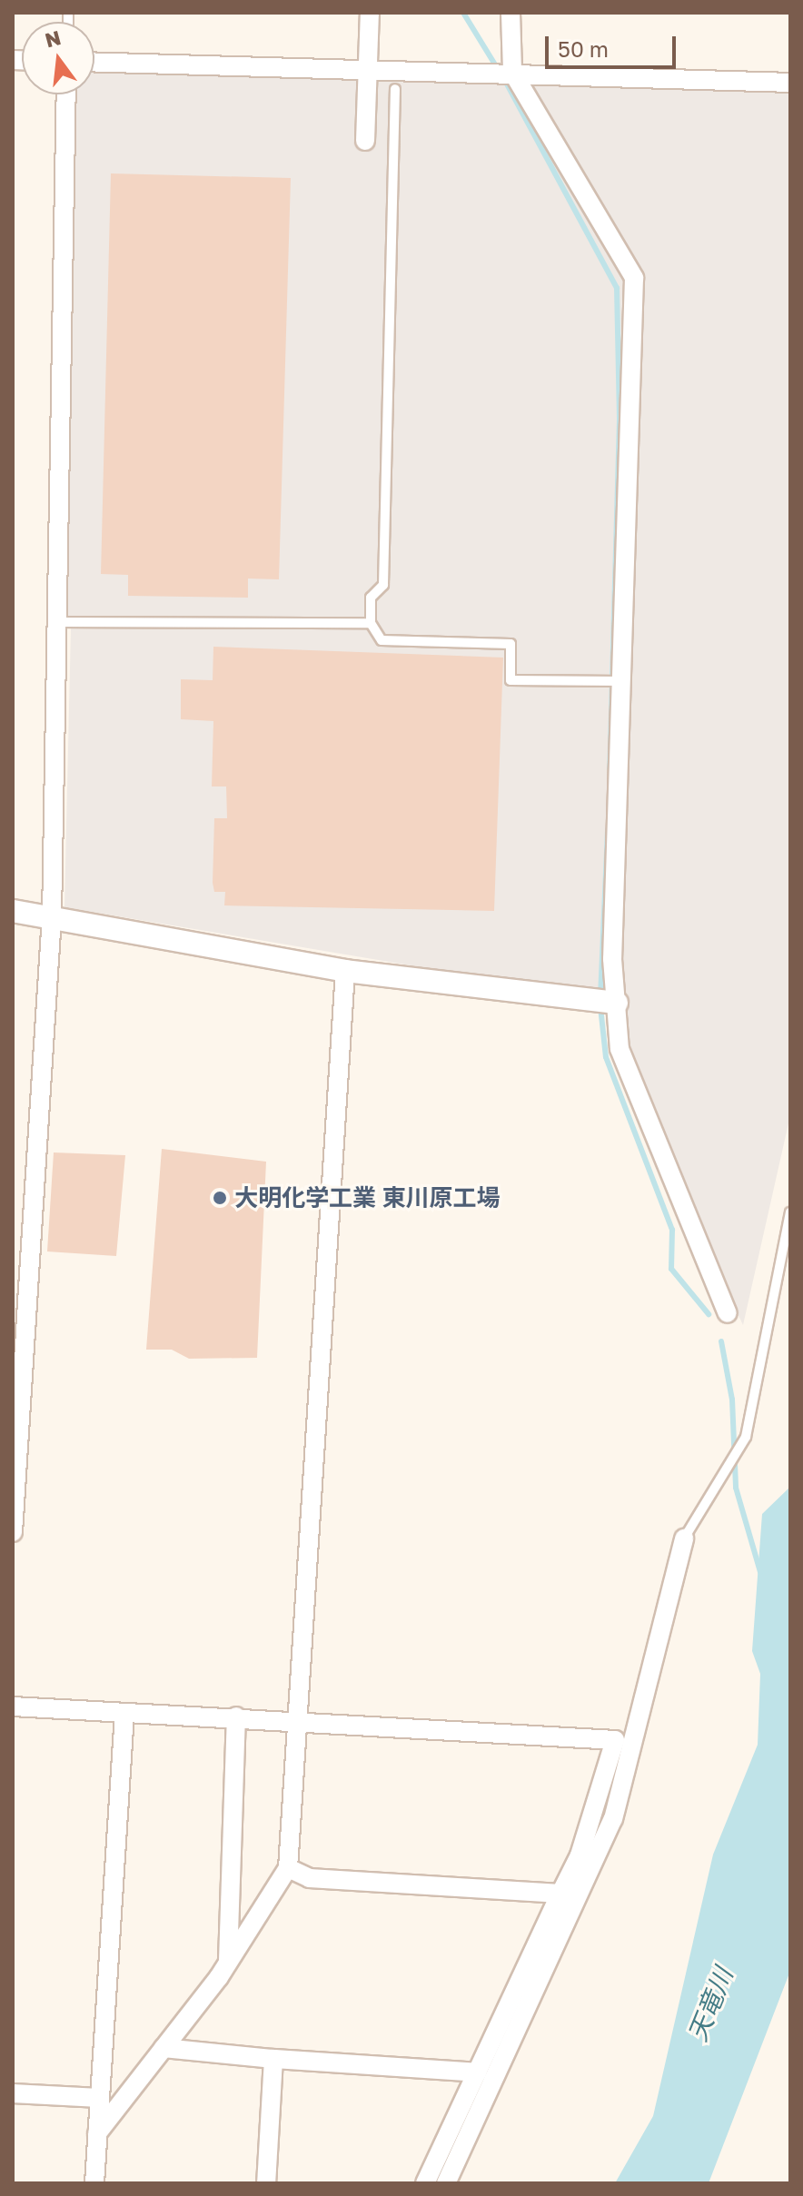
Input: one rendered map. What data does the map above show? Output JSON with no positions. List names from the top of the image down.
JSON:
{
  "water": ["天竜川"],
  "places": ["大明化学工業 東川原工場"],
  "scale_bar": "50 m",
  "north": "top"
}
